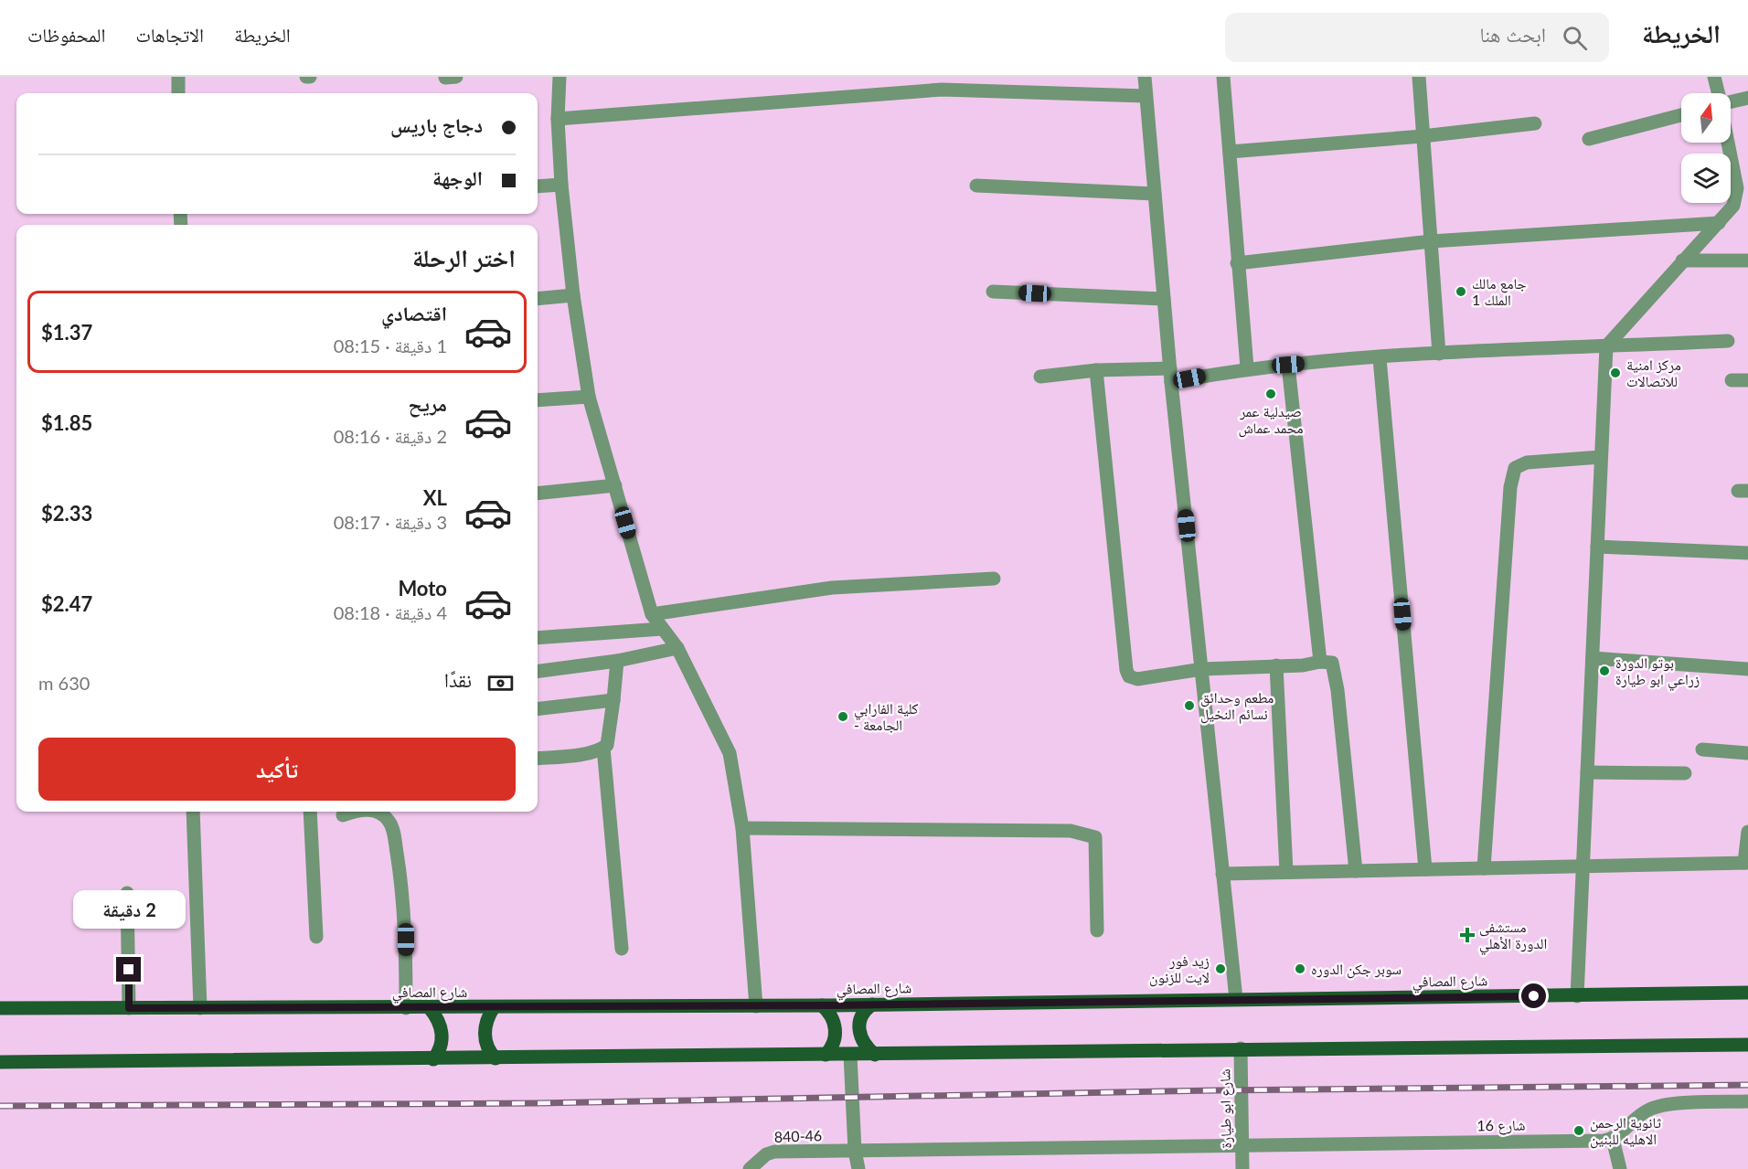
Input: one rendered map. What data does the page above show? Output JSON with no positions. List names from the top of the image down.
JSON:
{
  "streets": {
    "main road": ["شارع المصافي"],
    "street": ["شارع ابو طيارة", "شارع 16", "840-46"]
  },
  "crossings": [
    ["شارع ابو طيارة", "شارع 16"],
    ["شارع 16", "840-46"]
  ],
  "places": {
    "other": [
      "جامع مالك الملك 1",
      "مركز امنية للاتصالات",
      "صيدلية عمر محمد عماش",
      "بوتو الدورة زراعي ابو طيارة",
      "مطعم وحدائق نسائم النخيل",
      "كلية الفارابي - الجامعة",
      "زيد فور لايت للزنون",
      "سوبر جكن الدوره",
      "ثانوية الرحمن الاهليه للبنين"
    ],
    "health": ["مستشفى الدورة الأهلي"]
  },
  "north": "top",
  "page": {
    "header": "الخريطة",
    "search": "ابحث هنا",
    "nav": ["الخريطة", "الاتجاهات", "المحفوظات"],
    "banner": ["دجاج باريس", "الوجهة"],
    "heading": "اختر الرحلة",
    "list": [
      {
        "name": "اقتصادي",
        "note": "1 دقيقة · 08:15",
        "value": "$1.37"
      },
      {
        "name": "مريح",
        "note": "2 دقيقة · 08:16",
        "value": "$1.85"
      },
      {
        "name": "XL",
        "note": "3 دقيقة · 08:17",
        "value": "$2.33"
      },
      {
        "name": "Moto",
        "note": "4 دقيقة · 08:18",
        "value": "$2.47"
      }
    ],
    "pay": ["نقدًا", "630 m"],
    "buttons": "تأكيد",
    "bubble": "2 دقيقة"
  }
}
